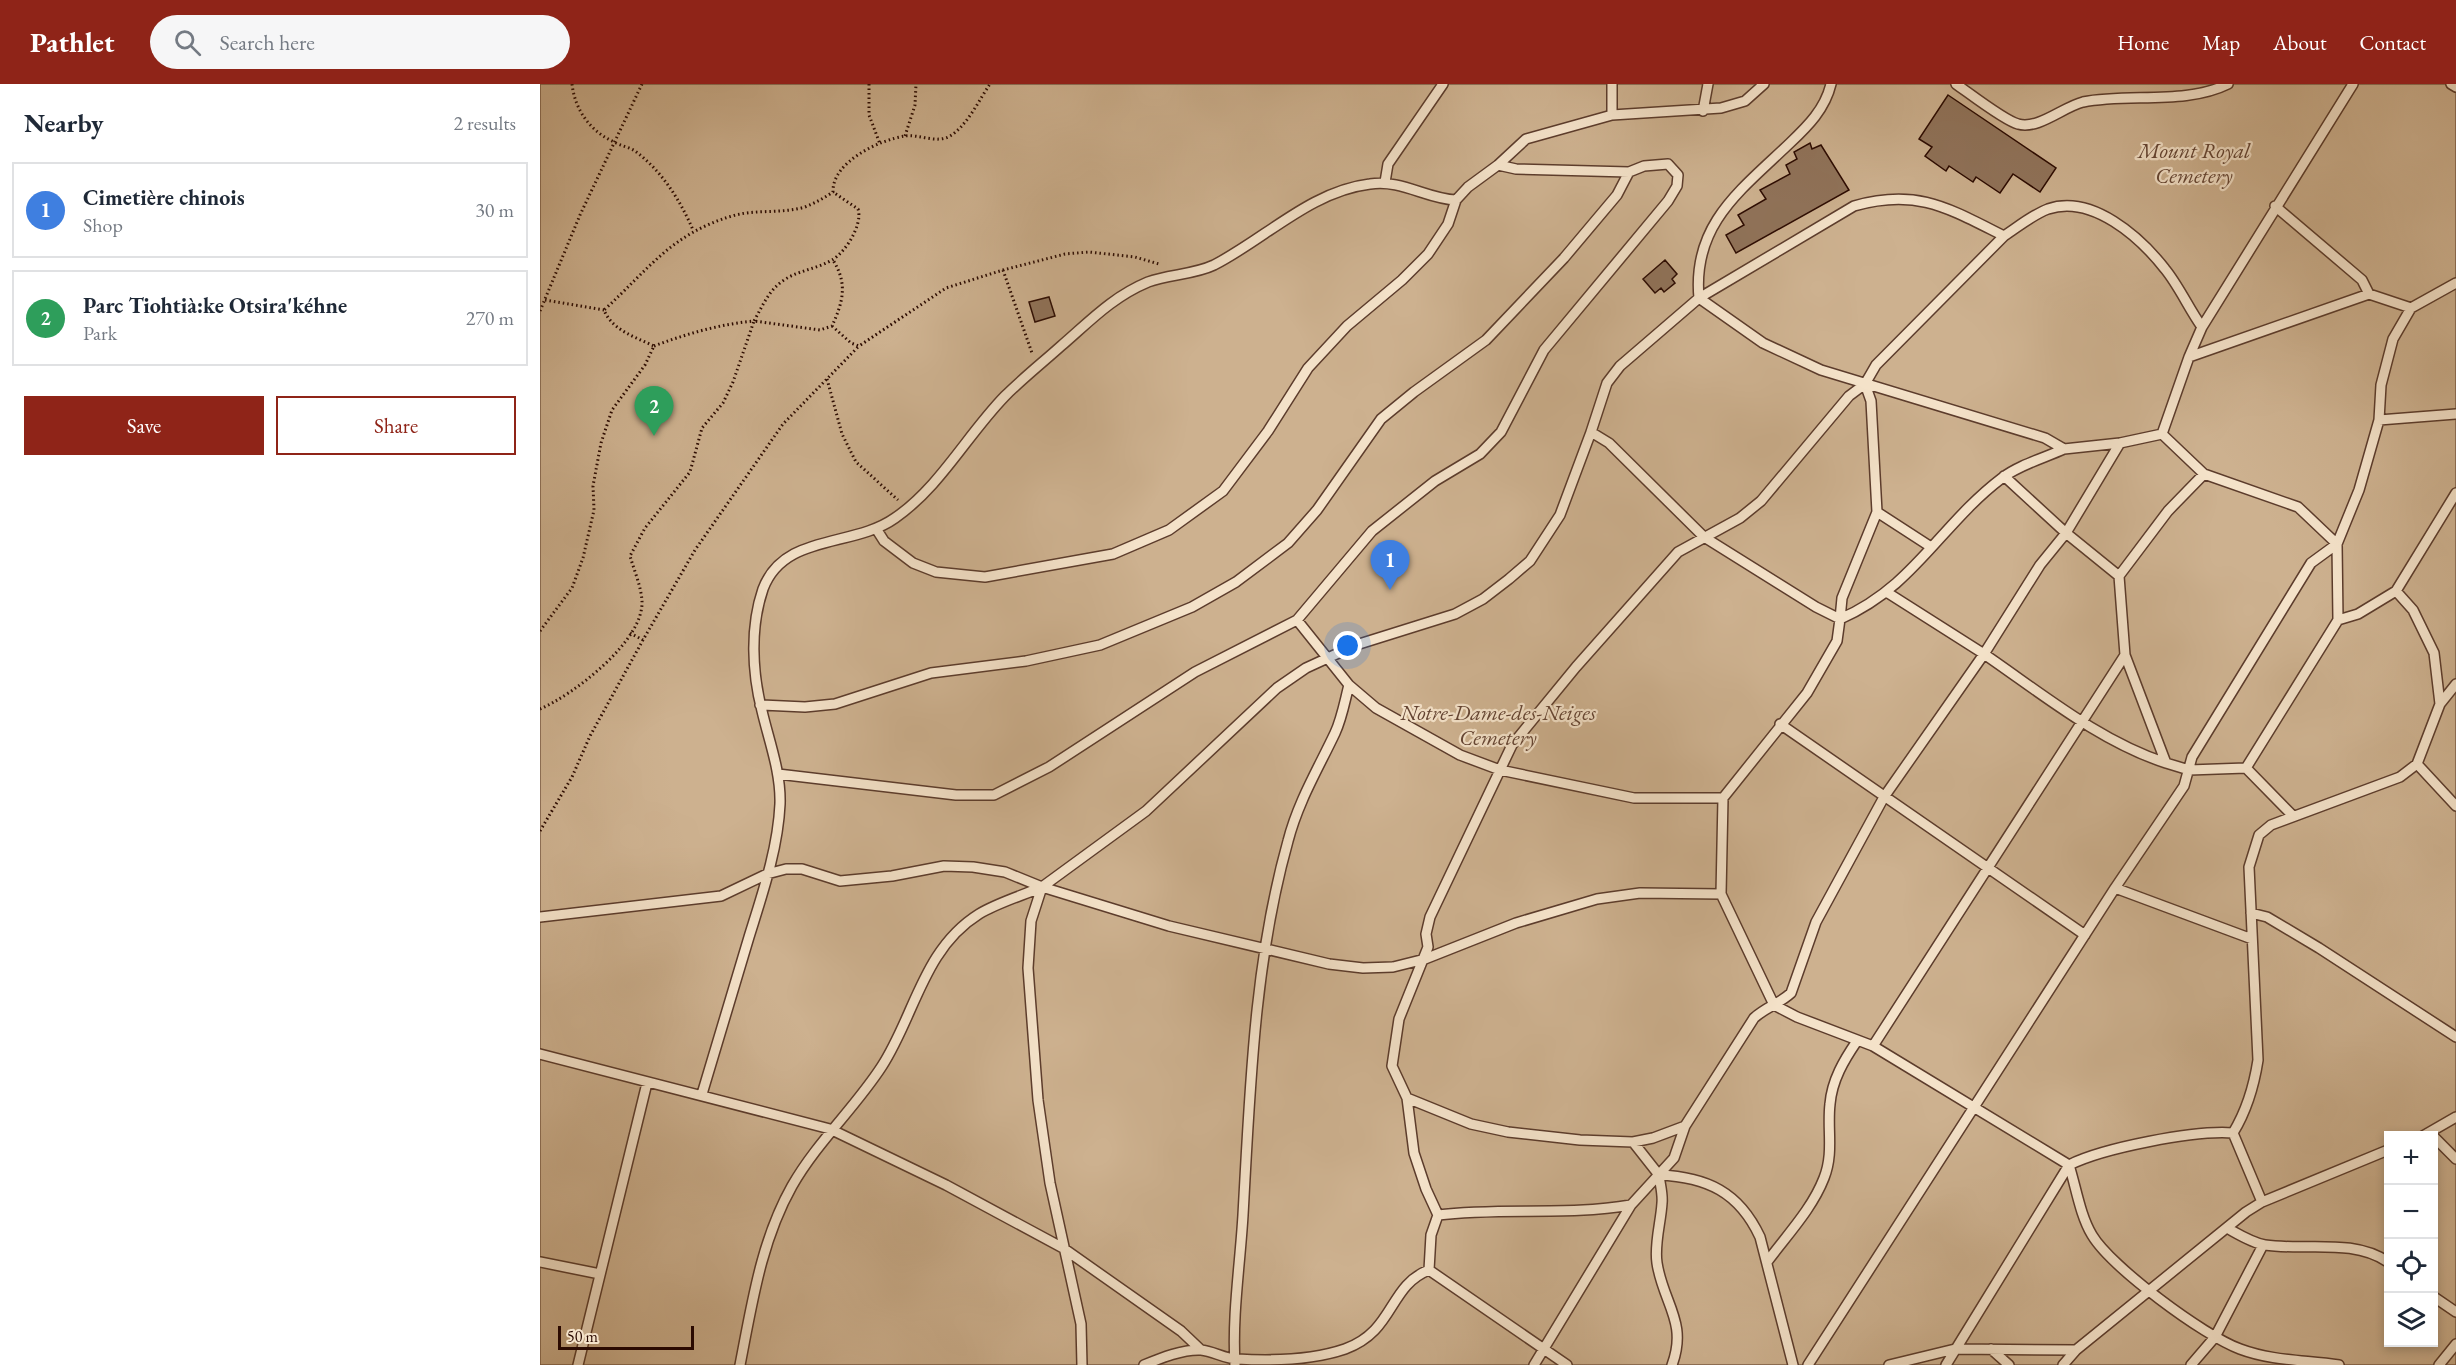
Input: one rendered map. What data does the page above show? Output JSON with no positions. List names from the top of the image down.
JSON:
{
  "parks": ["Mount Royal Cemetery", "Notre-Dame-des-Neiges Cemetery"],
  "scale_bar": "50 m",
  "page": {
    "header": "Pathlet",
    "search": "Search here",
    "nav": [
      "Home",
      "Map",
      "About",
      "Contact"
    ],
    "heading": ["Nearby", "2 results"],
    "list": [
      {
        "mark": "1",
        "name": "Cimetière chinois",
        "note": "Shop",
        "value": "30 m"
      },
      {
        "mark": "2",
        "name": "Parc Tiohtià:ke Otsira'kéhne",
        "note": "Park",
        "value": "270 m"
      }
    ],
    "buttons": ["Save", "Share"],
    "pins": ["2", "1"],
    "map_buttons": ["+", "−"],
    "scale": "50 m"
  }
}
